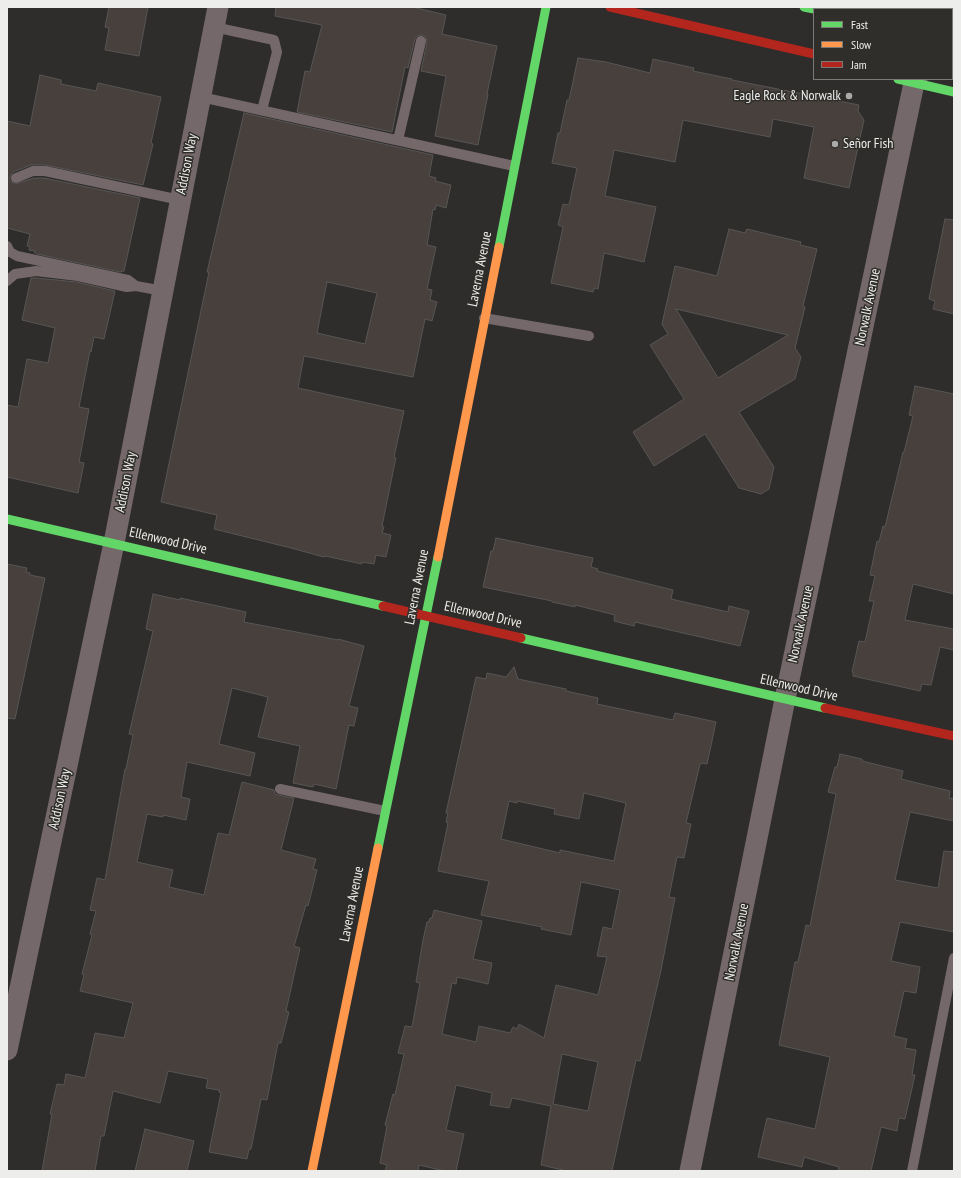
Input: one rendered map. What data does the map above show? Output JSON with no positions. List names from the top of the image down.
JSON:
{
  "streets": {
    "street": [
      "Addison Way",
      "Laverna Avenue",
      "Norwalk Avenue",
      "Ellenwood Drive"
    ]
  },
  "crossings": [
    ["Addison Way", "Ellenwood Drive"],
    ["Laverna Avenue", "Ellenwood Drive"],
    ["Norwalk Avenue", "Ellenwood Drive"]
  ],
  "places": ["Eagle Rock & Norwalk", "Señor Fish"],
  "legend": ["Fast", "Slow", "Jam"]
}
